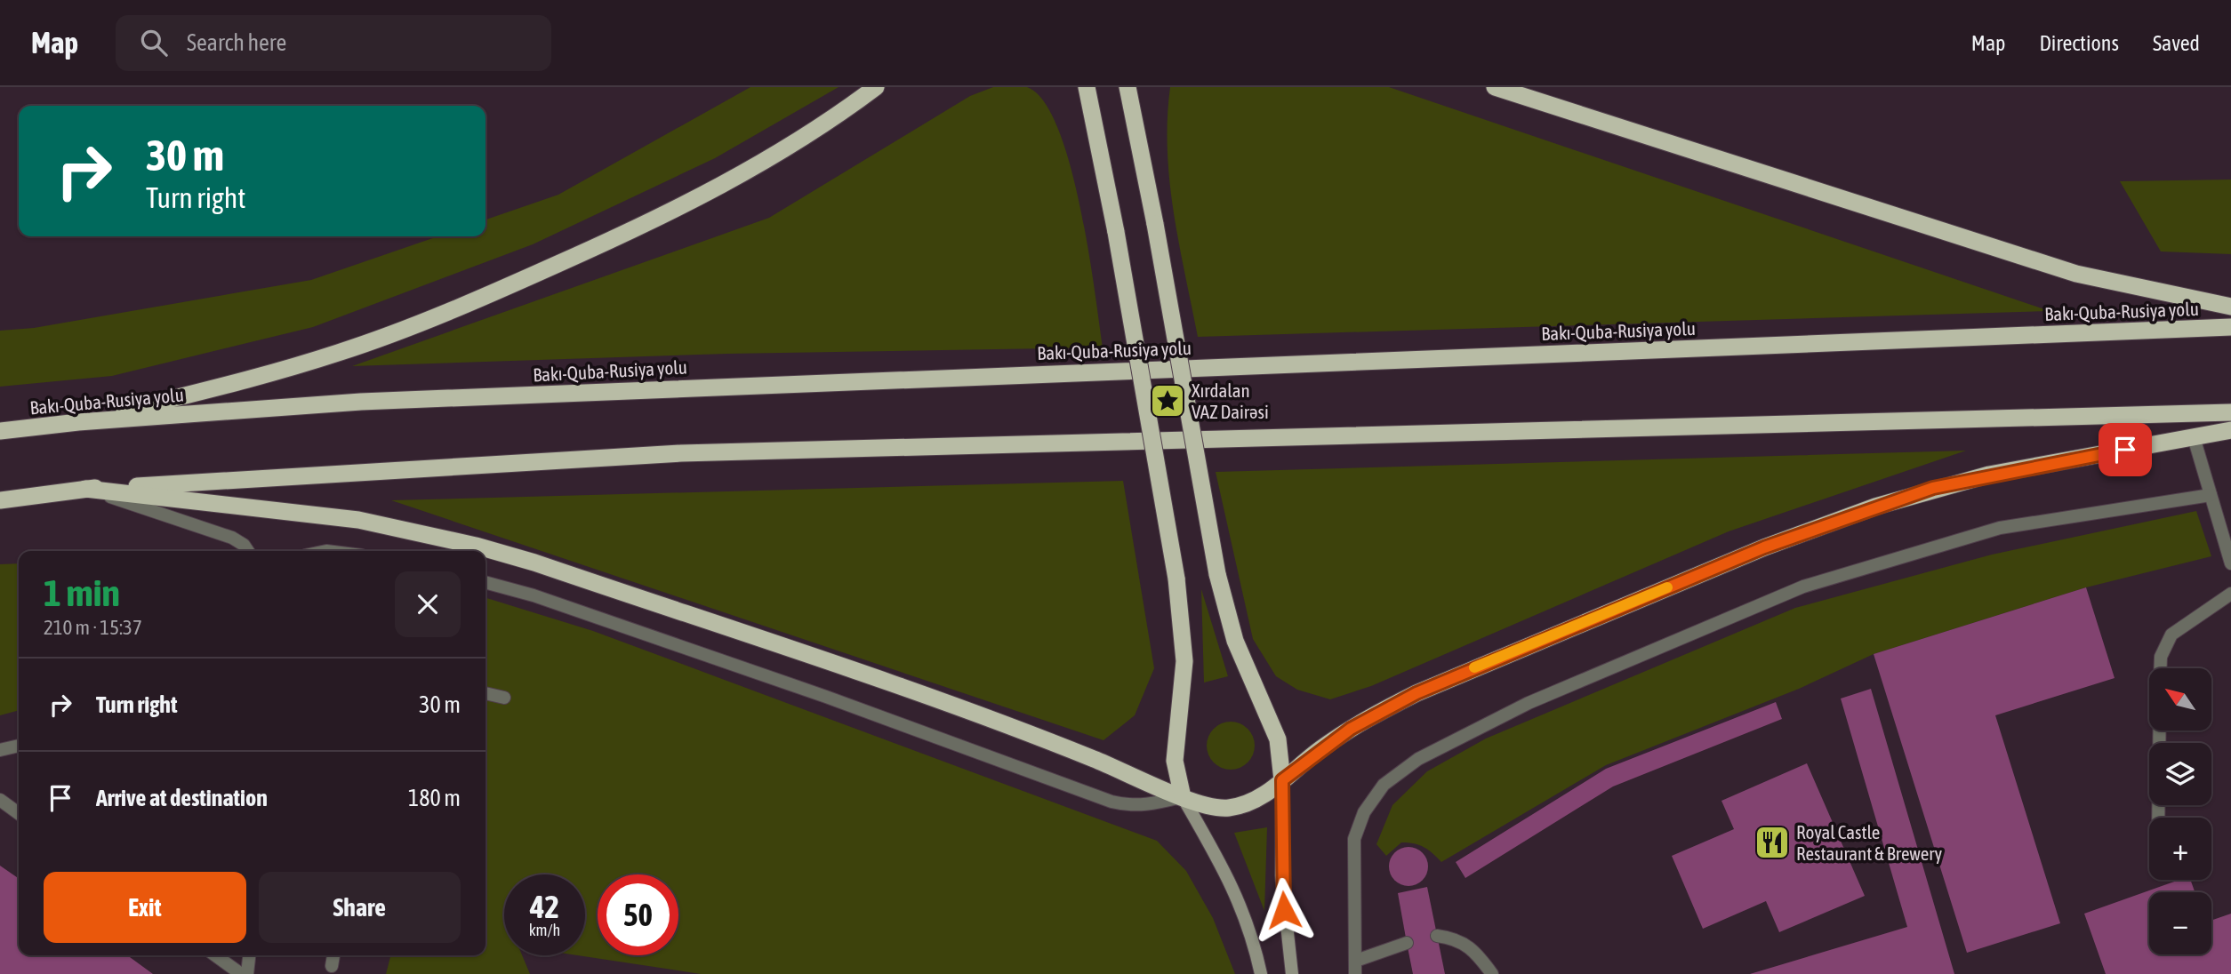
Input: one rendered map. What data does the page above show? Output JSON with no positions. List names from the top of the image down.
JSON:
{
  "streets": {
    "highway": ["Bakı-Quba-Rusiya yolu"]
  },
  "places": {
    "place": ["Xırdalan VAZ Dairəsi"],
    "restaurant": ["Royal Castle Restaurant & Brewery"]
  },
  "north": "top left",
  "page": {
    "header": "Map",
    "search": "Search here",
    "nav": ["Map", "Directions", "Saved"],
    "turn": ["30 m", "Turn right"],
    "heading": ["1 min", "210 m · 15:37"],
    "list": [
      {
        "name": "Turn right",
        "value": "30 m"
      },
      {
        "name": "Arrive at destination",
        "value": "180 m"
      }
    ],
    "map_buttons": ["+", "−"],
    "buttons": ["Exit", "Share"],
    "speed": "42 km/h",
    "limit": "50"
  }
}
